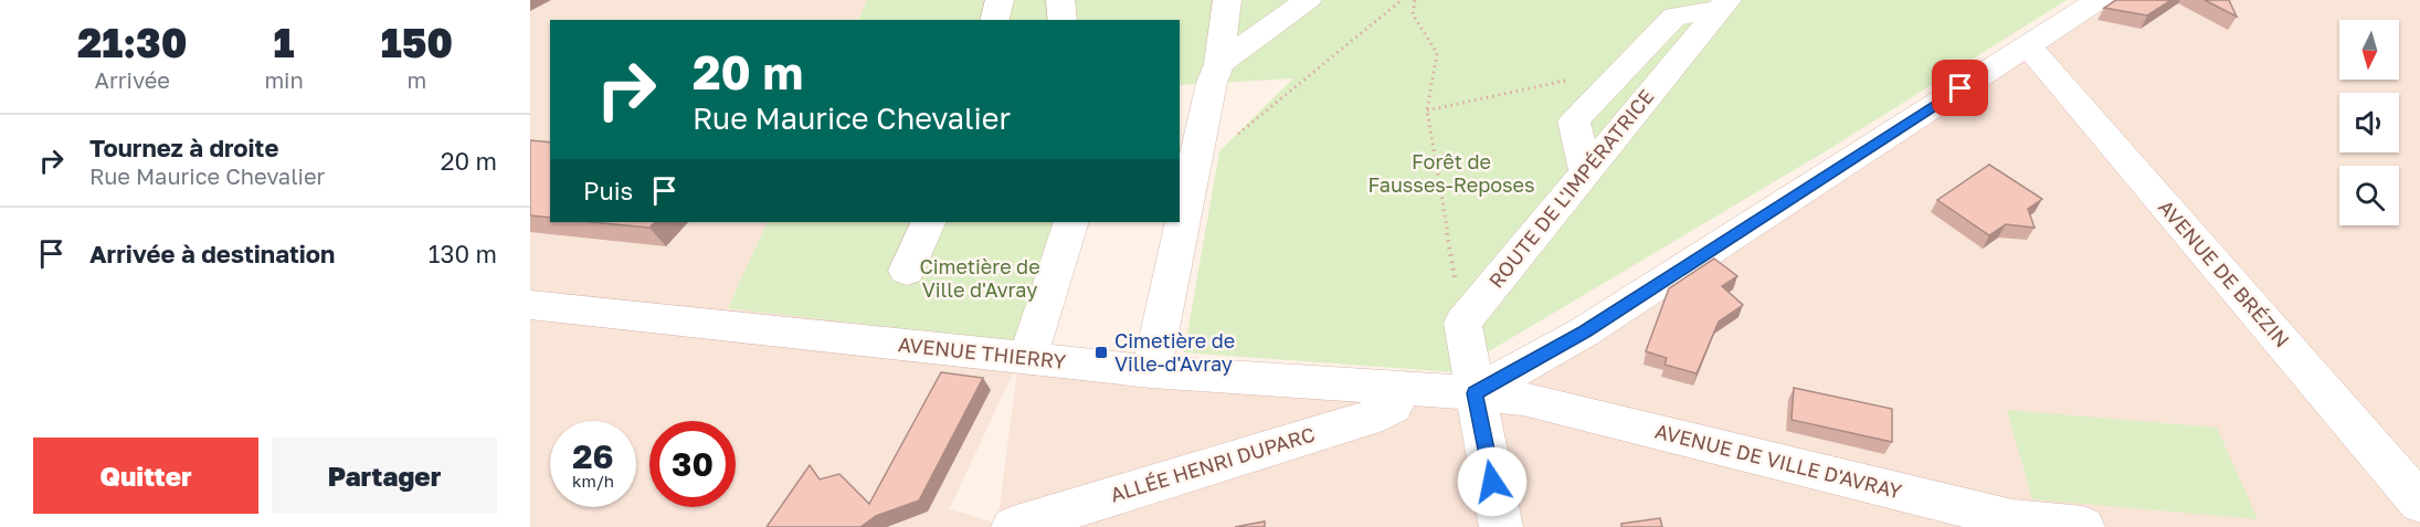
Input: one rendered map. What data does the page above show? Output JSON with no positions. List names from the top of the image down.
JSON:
{
  "streets": {
    "street": [
      "ROUTE DE L'IMPÉRATRICE",
      "AVENUE DE BRÉZIN",
      "AVENUE THIERRY",
      "AVENUE DE VILLE D'AVRAY",
      "ALLÉE HENRI DUPARC"
    ]
  },
  "crossings": [
    ["AVENUE THIERRY", "AVENUE DE VILLE D'AVRAY"],
    ["AVENUE THIERRY", "ALLÉE HENRI DUPARC"]
  ],
  "parks": ["Forêt de Fausses-Reposes", "Cimetière de Ville d'Avray"],
  "places": {
    "transit": ["Cimetière de Ville-d'Avray"]
  },
  "north": "bottom",
  "page": {
    "eta": [
      "21:30",
      "Arrivée",
      "1",
      "min",
      "150",
      "m"
    ],
    "turn": ["20 m", "Rue Maurice Chevalier"],
    "list": [
      {
        "name": "Tournez à droite",
        "note": "Rue Maurice Chevalier",
        "value": "20 m"
      },
      {
        "name": "Arrivée à destination",
        "value": "130 m"
      }
    ],
    "then": "Puis",
    "speed": "26 km/h",
    "limit": "30",
    "buttons": ["Quitter", "Partager"]
  }
}
